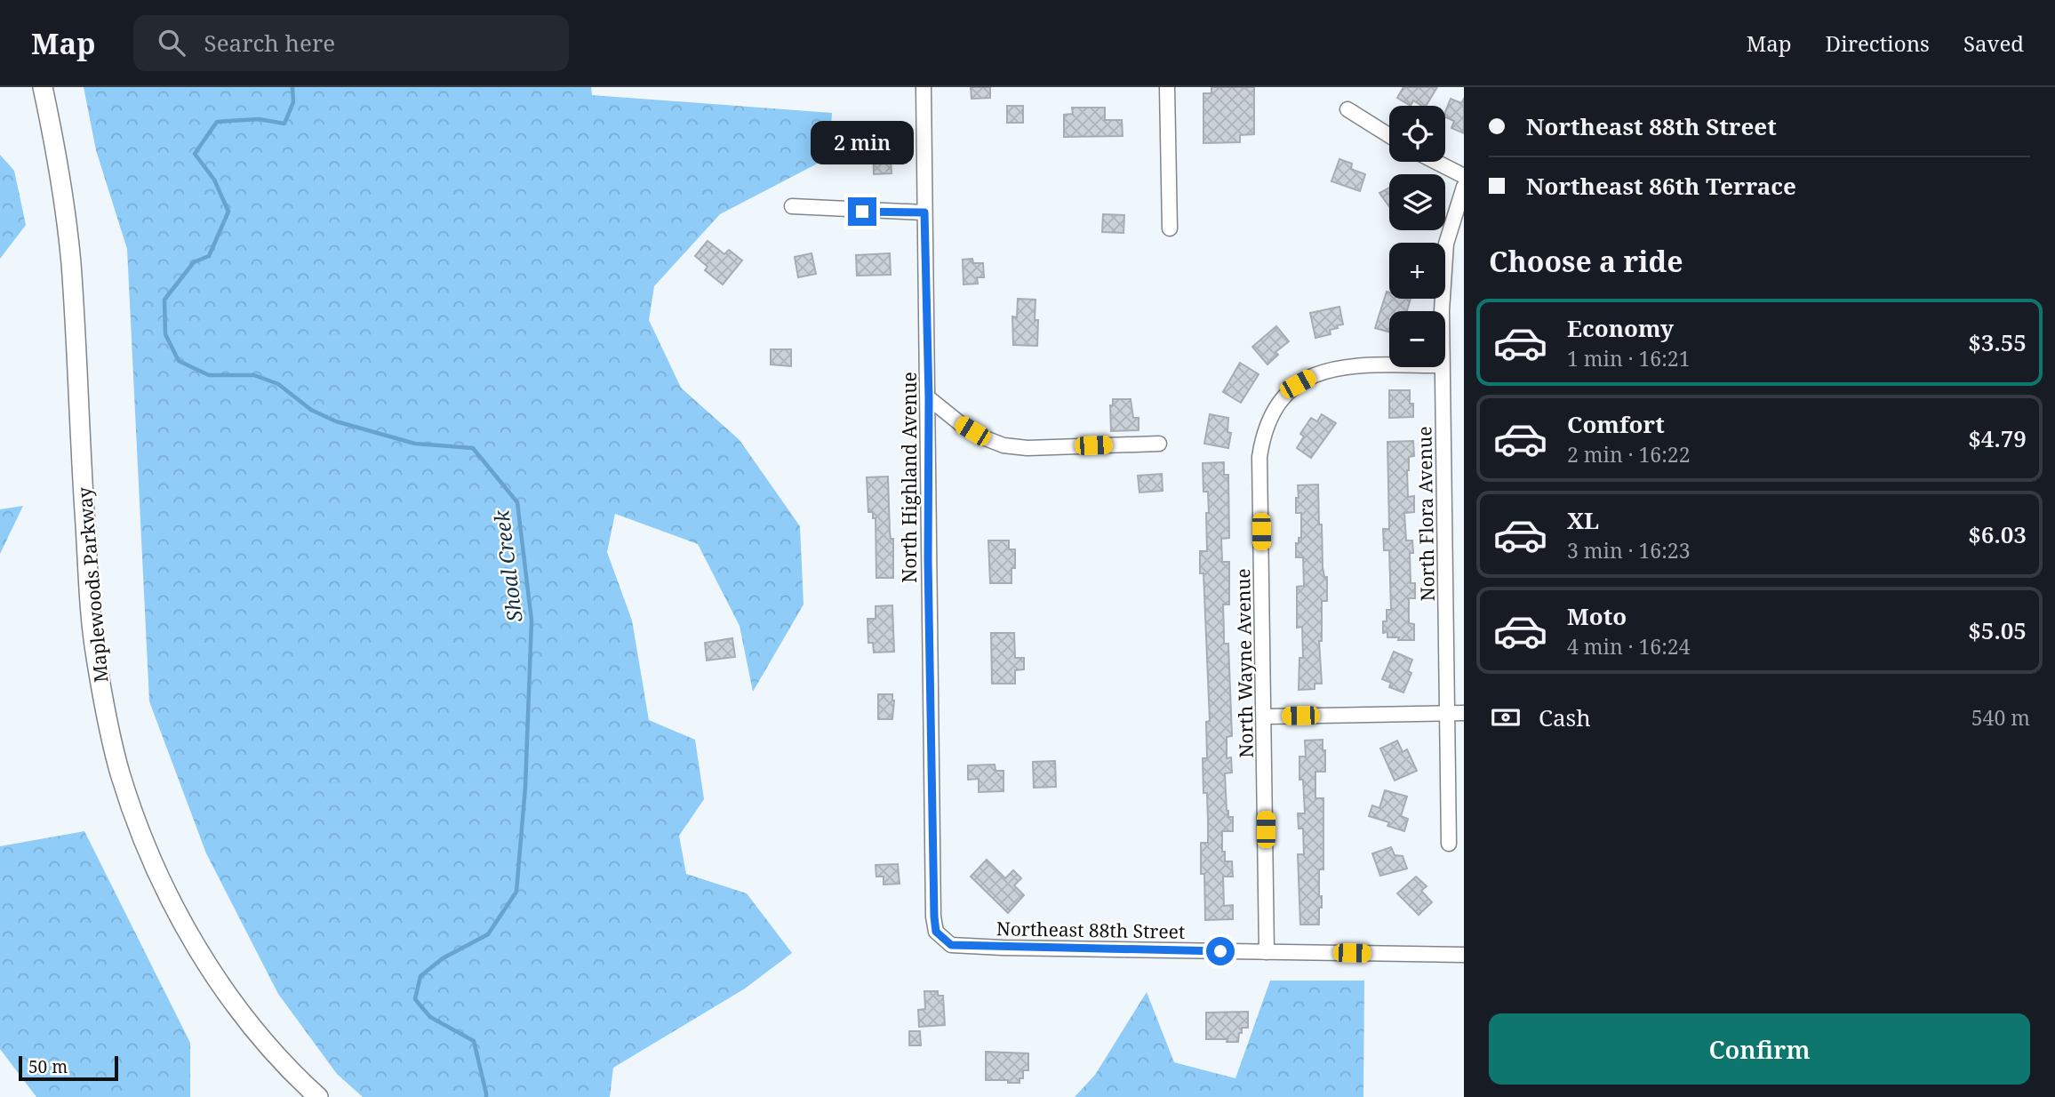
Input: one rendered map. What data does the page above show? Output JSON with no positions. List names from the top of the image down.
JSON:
{
  "streets": {
    "main road": ["Maplewoods Parkway"],
    "street": [
      "North Highland Avenue",
      "North Flora Avenue",
      "North Wayne Avenue",
      "Northeast 88th Street"
    ]
  },
  "crossings": [
    ["North Highland Avenue", "Northeast 88th Street"],
    ["North Wayne Avenue", "Northeast 88th Street"]
  ],
  "water": ["Shoal Creek"],
  "scale_bar": "50 m",
  "page": {
    "header": "Map",
    "search": "Search here",
    "nav": ["Map", "Directions", "Saved"],
    "banner": ["Northeast 88th Street", "Northeast 86th Terrace"],
    "map_buttons": ["+", "−"],
    "bubble": "2 min",
    "heading": "Choose a ride",
    "list": [
      {
        "name": "Economy",
        "note": "1 min · 16:21",
        "value": "$3.55"
      },
      {
        "name": "Comfort",
        "note": "2 min · 16:22",
        "value": "$4.79"
      },
      {
        "name": "XL",
        "note": "3 min · 16:23",
        "value": "$6.03"
      },
      {
        "name": "Moto",
        "note": "4 min · 16:24",
        "value": "$5.05"
      }
    ],
    "pay": ["Cash", "540 m"],
    "buttons": "Confirm",
    "scale": "50 m"
  }
}
